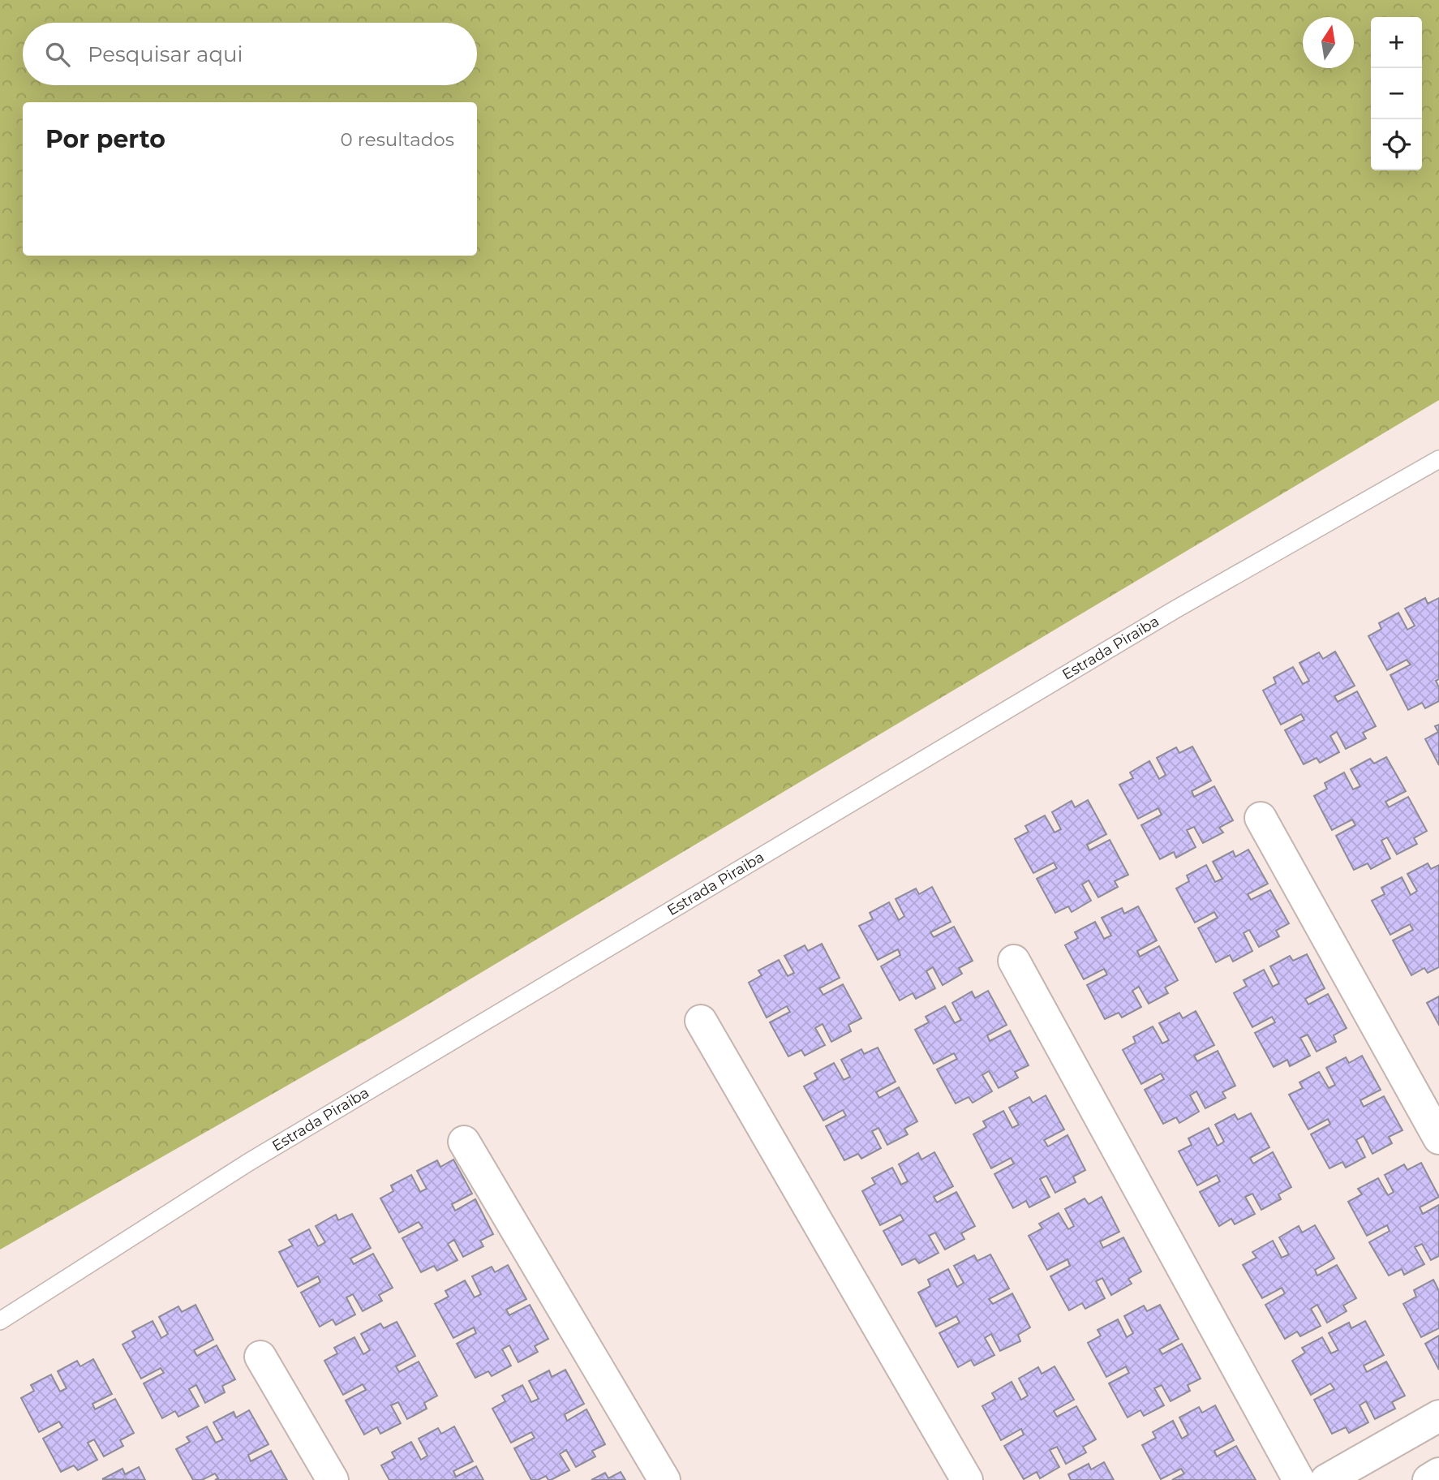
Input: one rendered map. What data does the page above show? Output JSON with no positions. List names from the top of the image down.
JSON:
{
  "streets": {
    "lane": ["Estrada Piraiba"]
  },
  "north": "top",
  "page": {
    "map_buttons": ["+", "−"],
    "search": "Pesquisar aqui",
    "heading": ["Por perto", "0 resultados"]
  }
}
